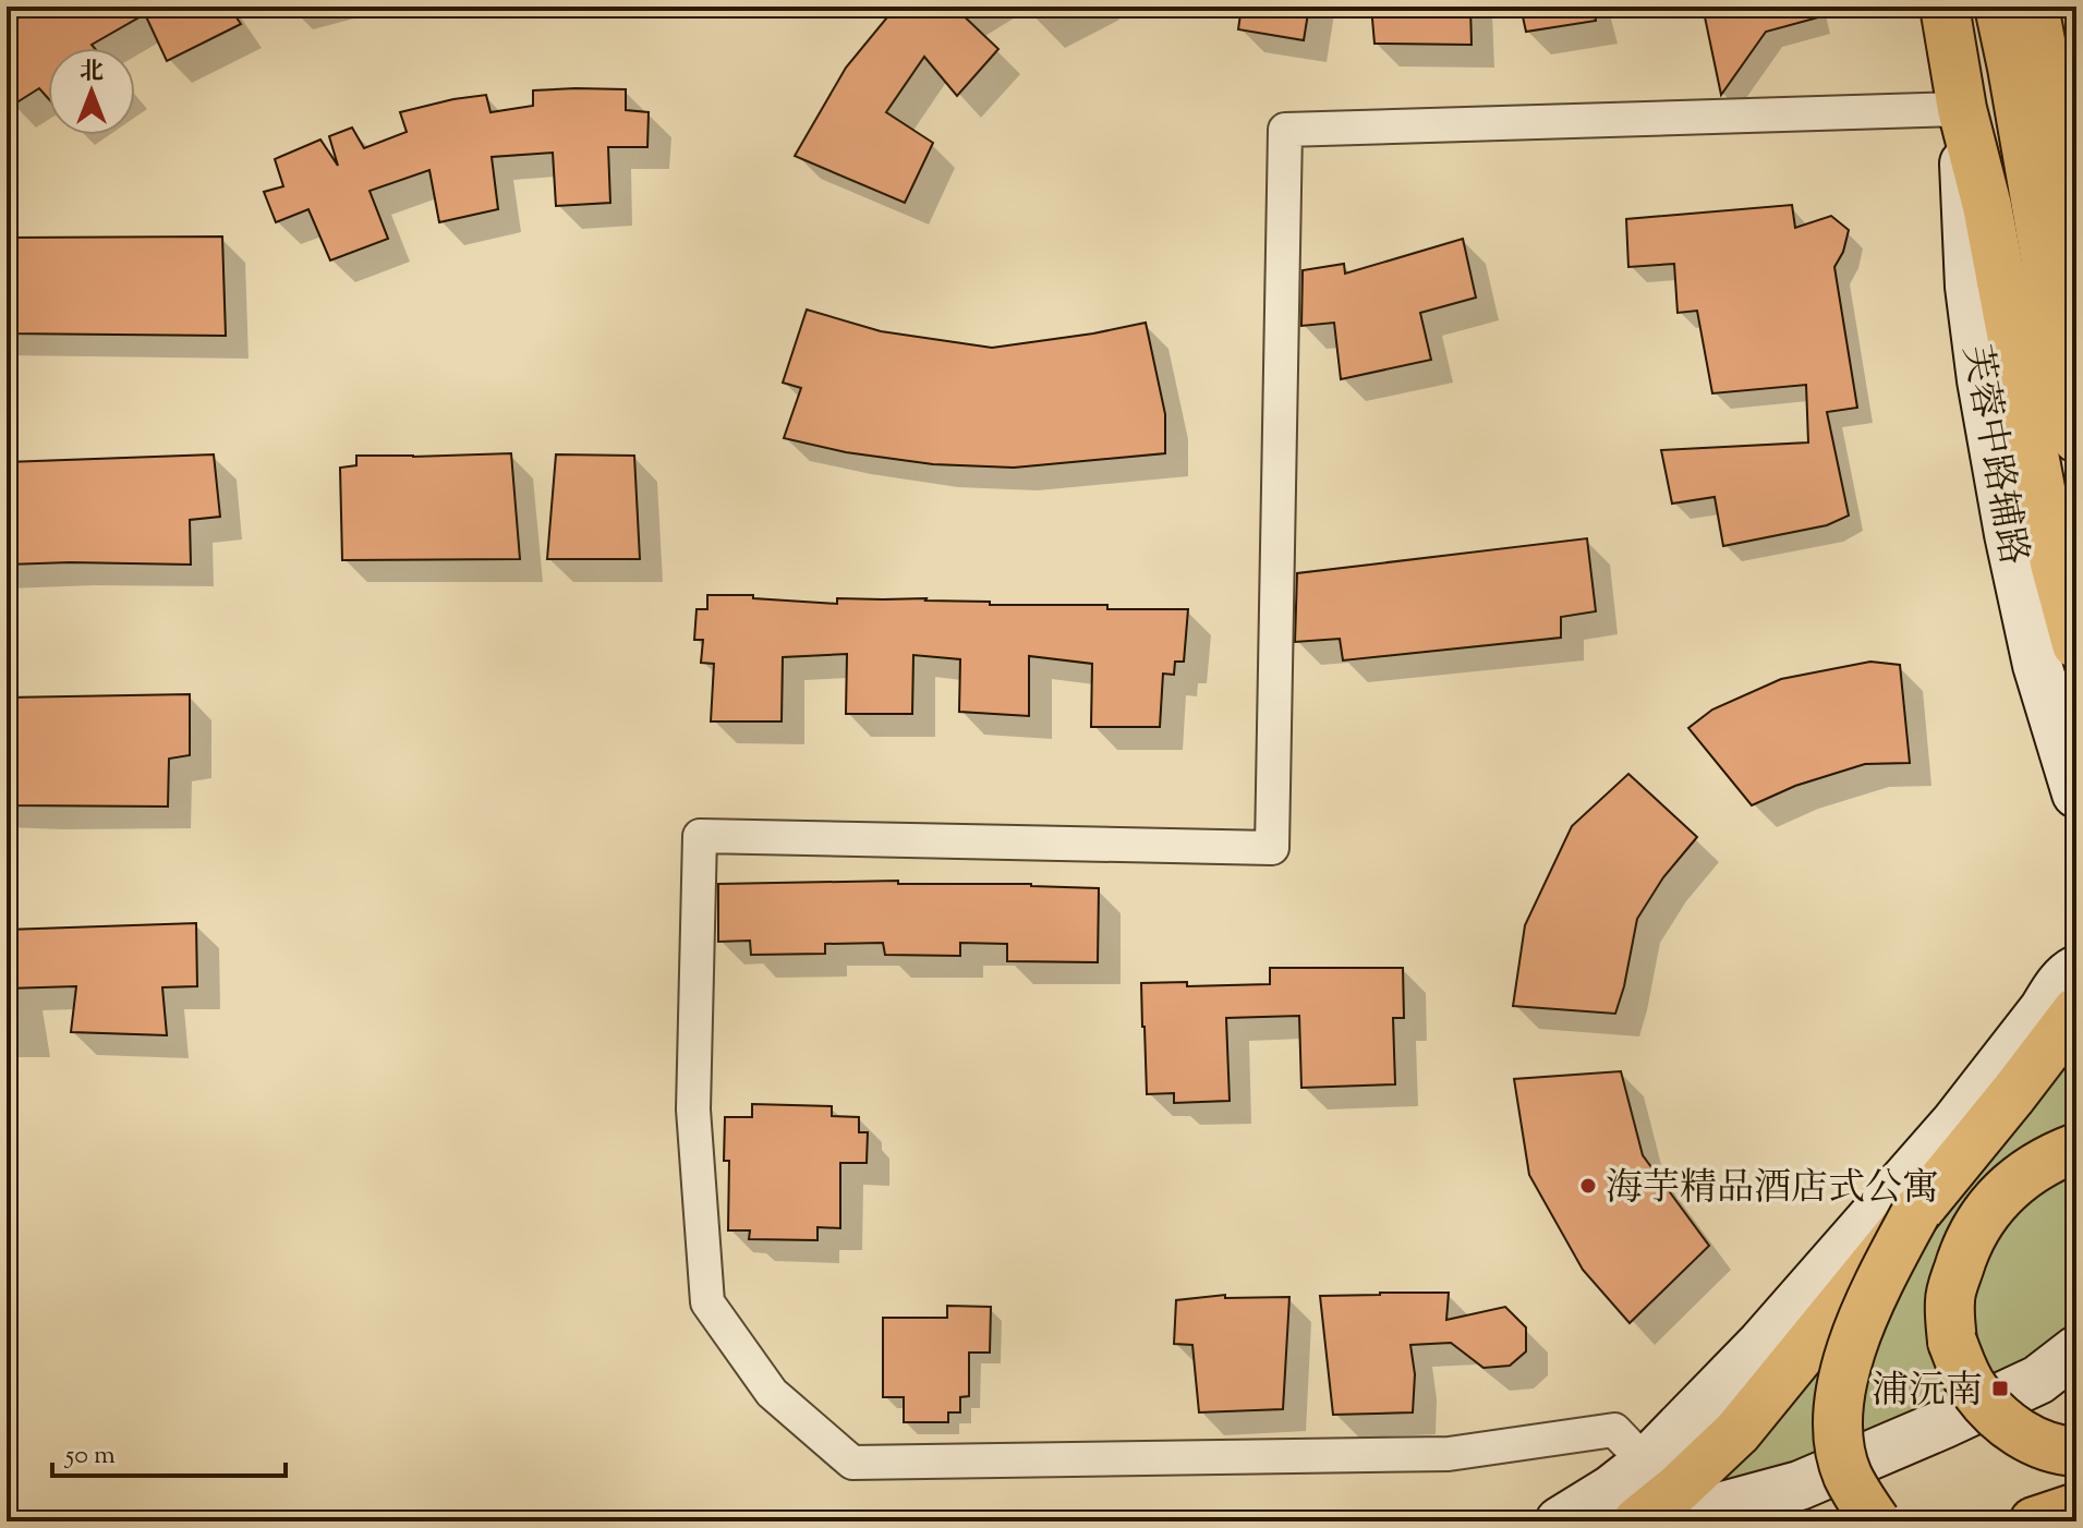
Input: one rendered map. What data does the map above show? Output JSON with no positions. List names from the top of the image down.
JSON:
{
  "streets": {
    "street": ["芙蓉中路辅路"]
  },
  "places": {
    "other": ["海芋精品酒店式公寓"],
    "transit": ["浦沅南"]
  },
  "scale_bar": "50 m",
  "north": "top"
}
